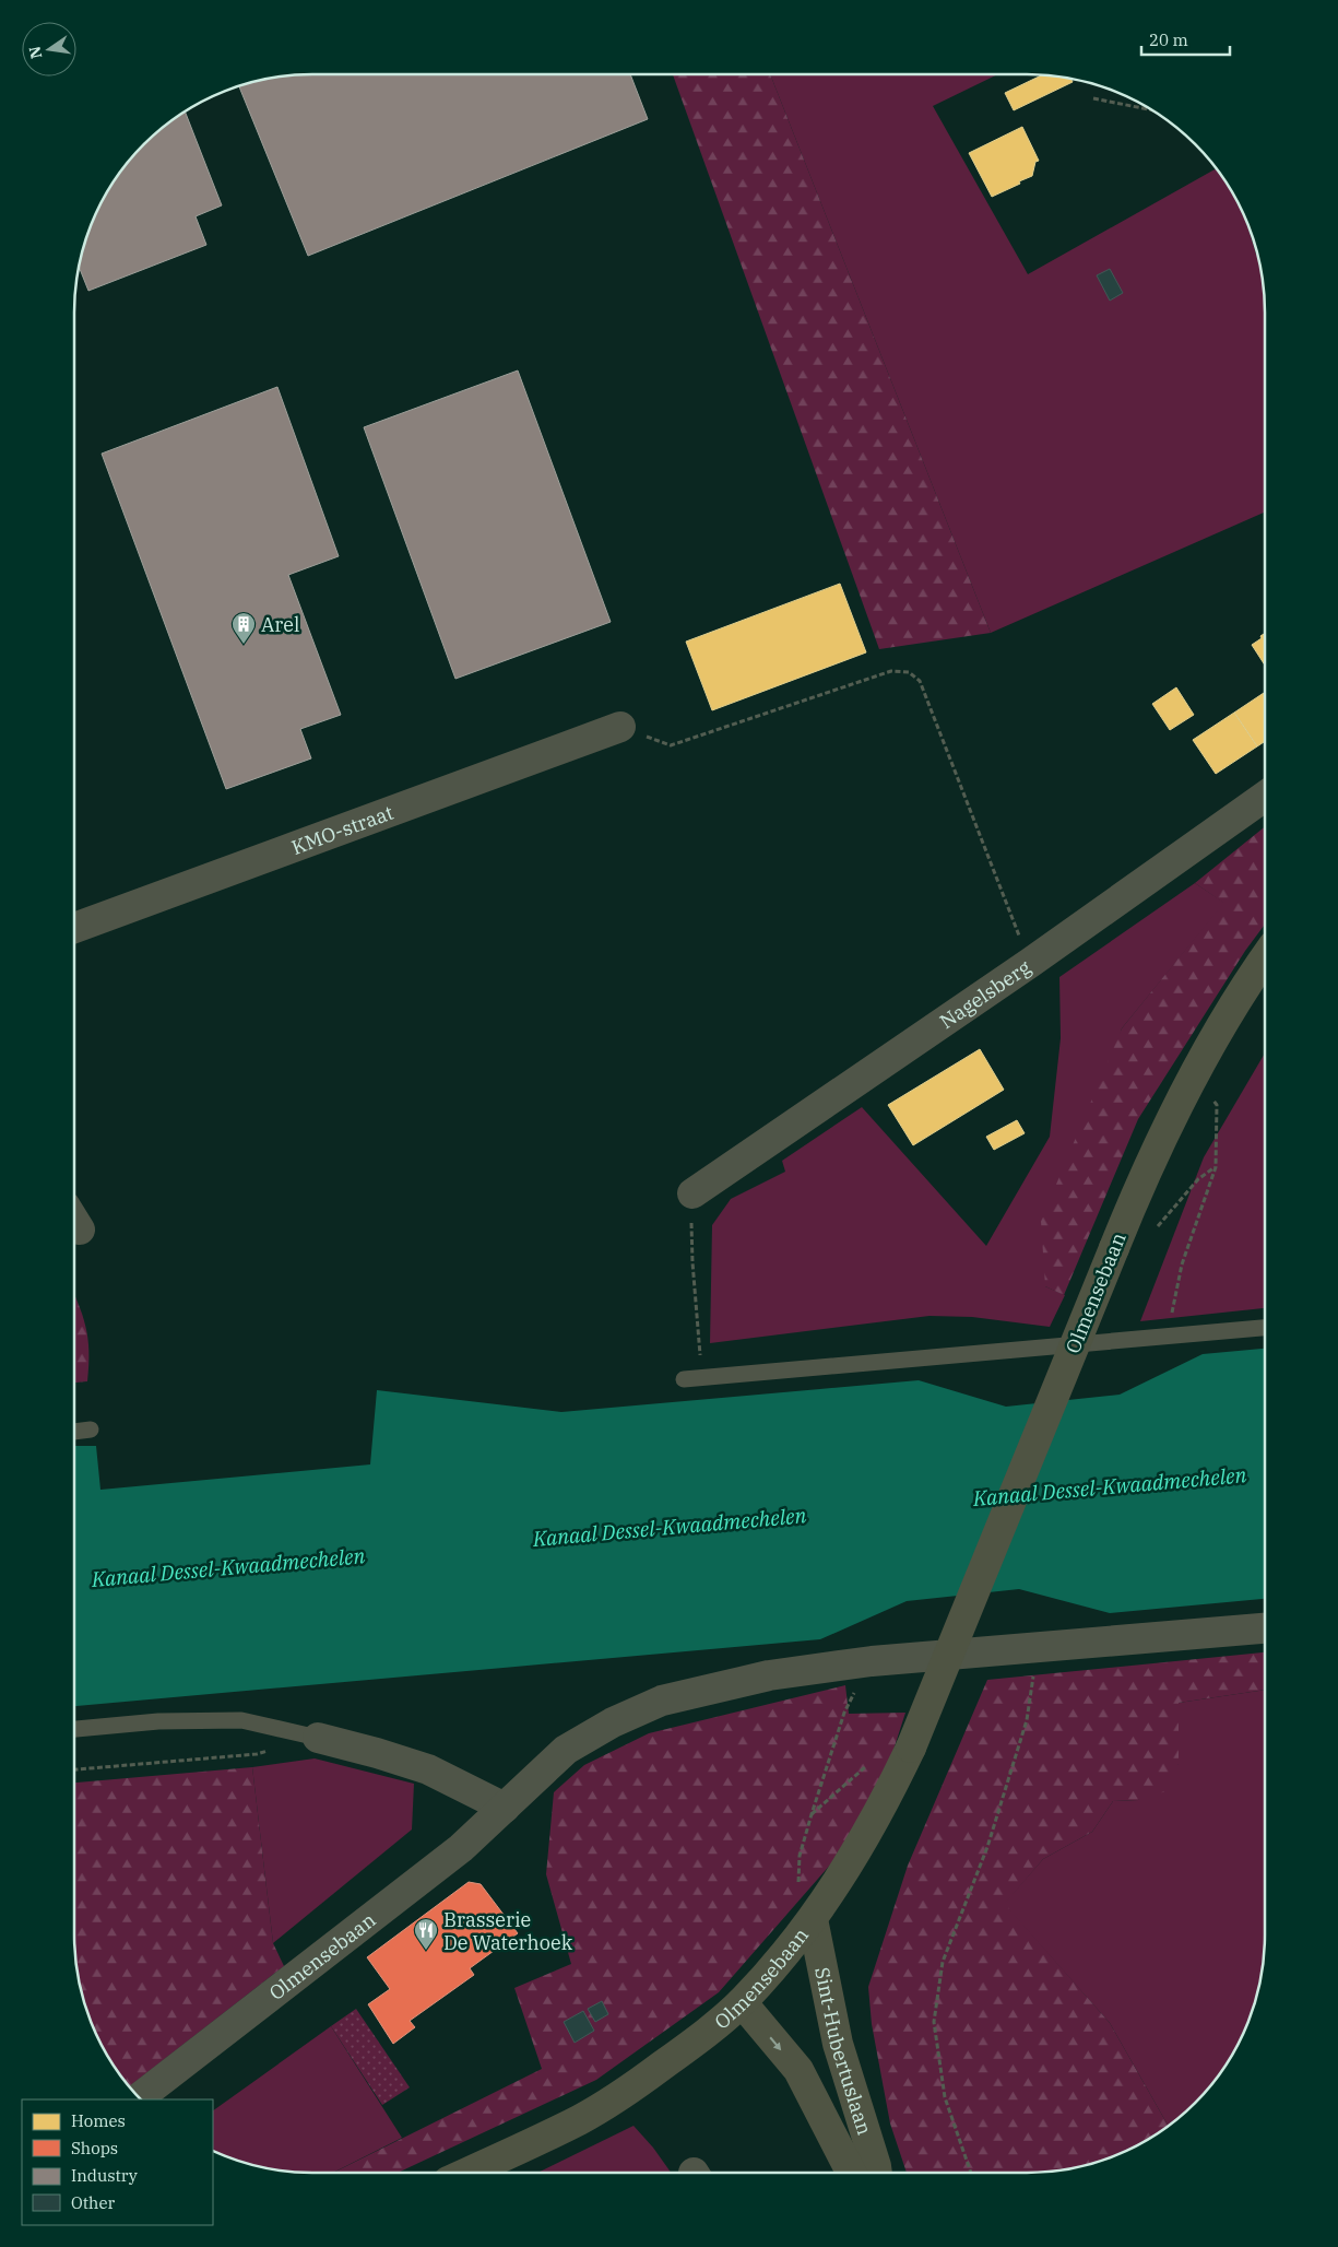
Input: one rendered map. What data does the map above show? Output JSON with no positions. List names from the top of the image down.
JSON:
{
  "streets": {
    "street": [
      "KMO-straat",
      "Nagelsberg",
      "Olmensebaan",
      "Sint-Hubertuslaan"
    ]
  },
  "crossings": [
    ["Olmensebaan", "Sint-Hubertuslaan"]
  ],
  "water": ["Kanaal Dessel-Kwaadmechelen"],
  "places": {
    "building": ["Arel"],
    "restaurant": ["Brasserie De Waterhoek"]
  },
  "legend": [
    "Homes",
    "Shops",
    "Industry",
    "Other"
  ],
  "scale_bar": "20 m",
  "north": "left"
}
